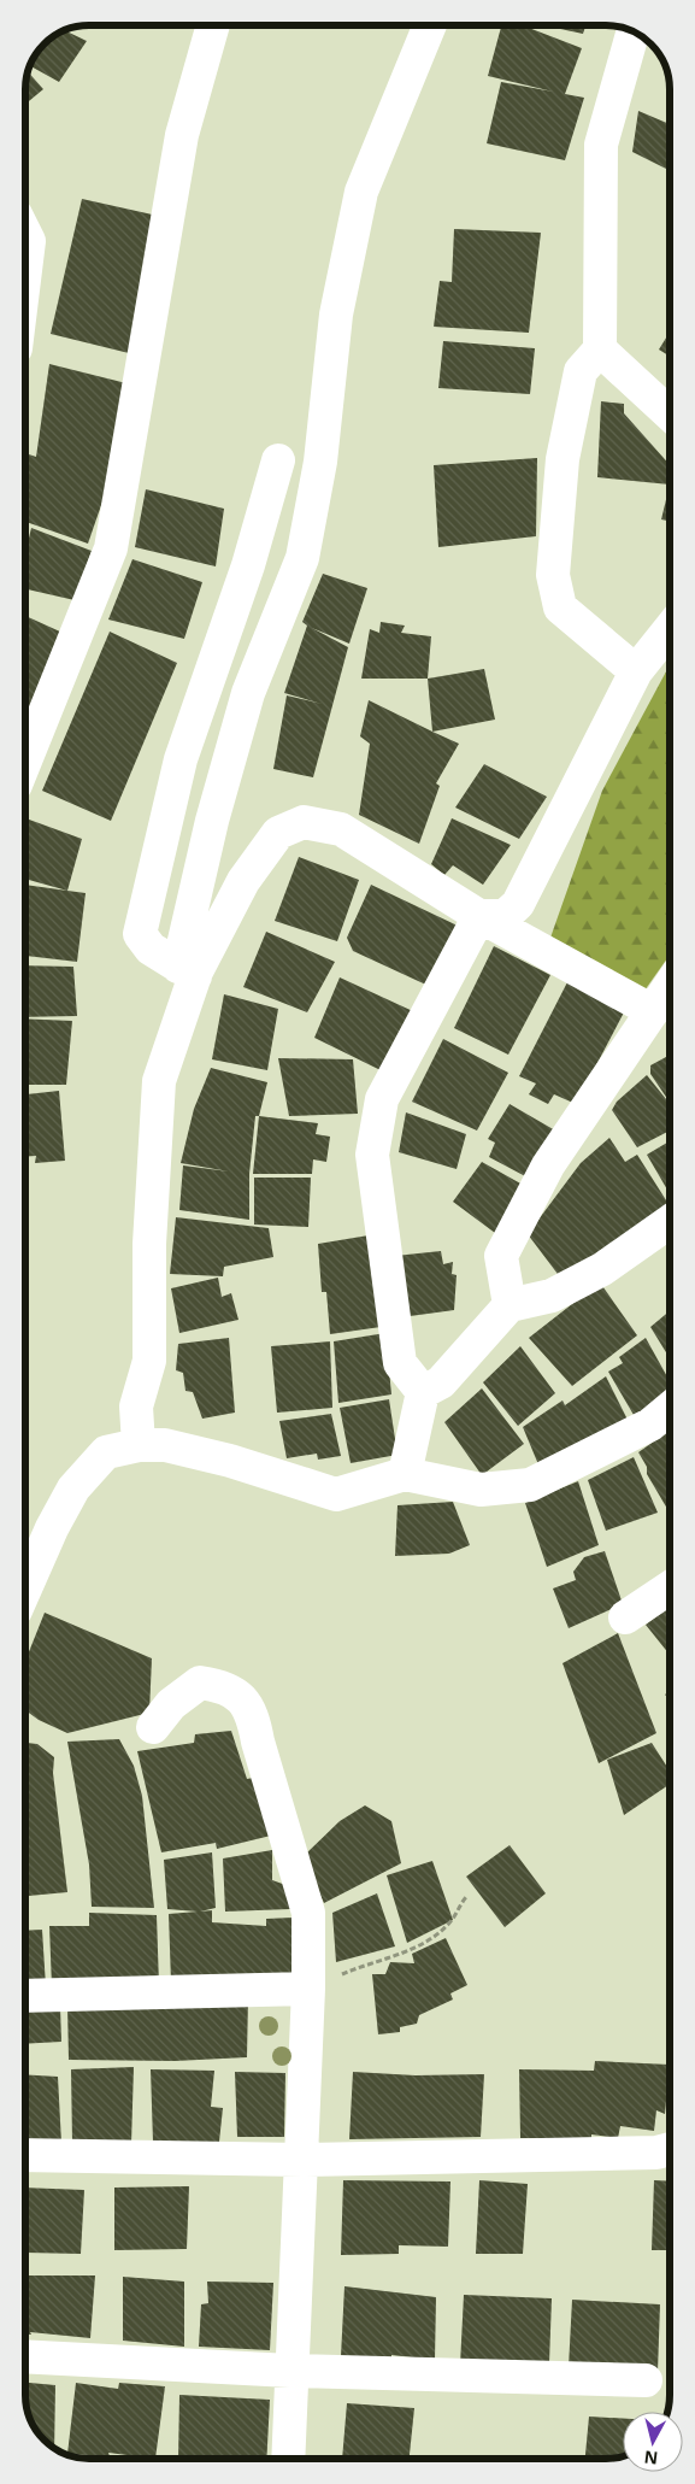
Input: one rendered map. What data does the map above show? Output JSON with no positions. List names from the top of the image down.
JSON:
{
  "north": "bottom"
}
